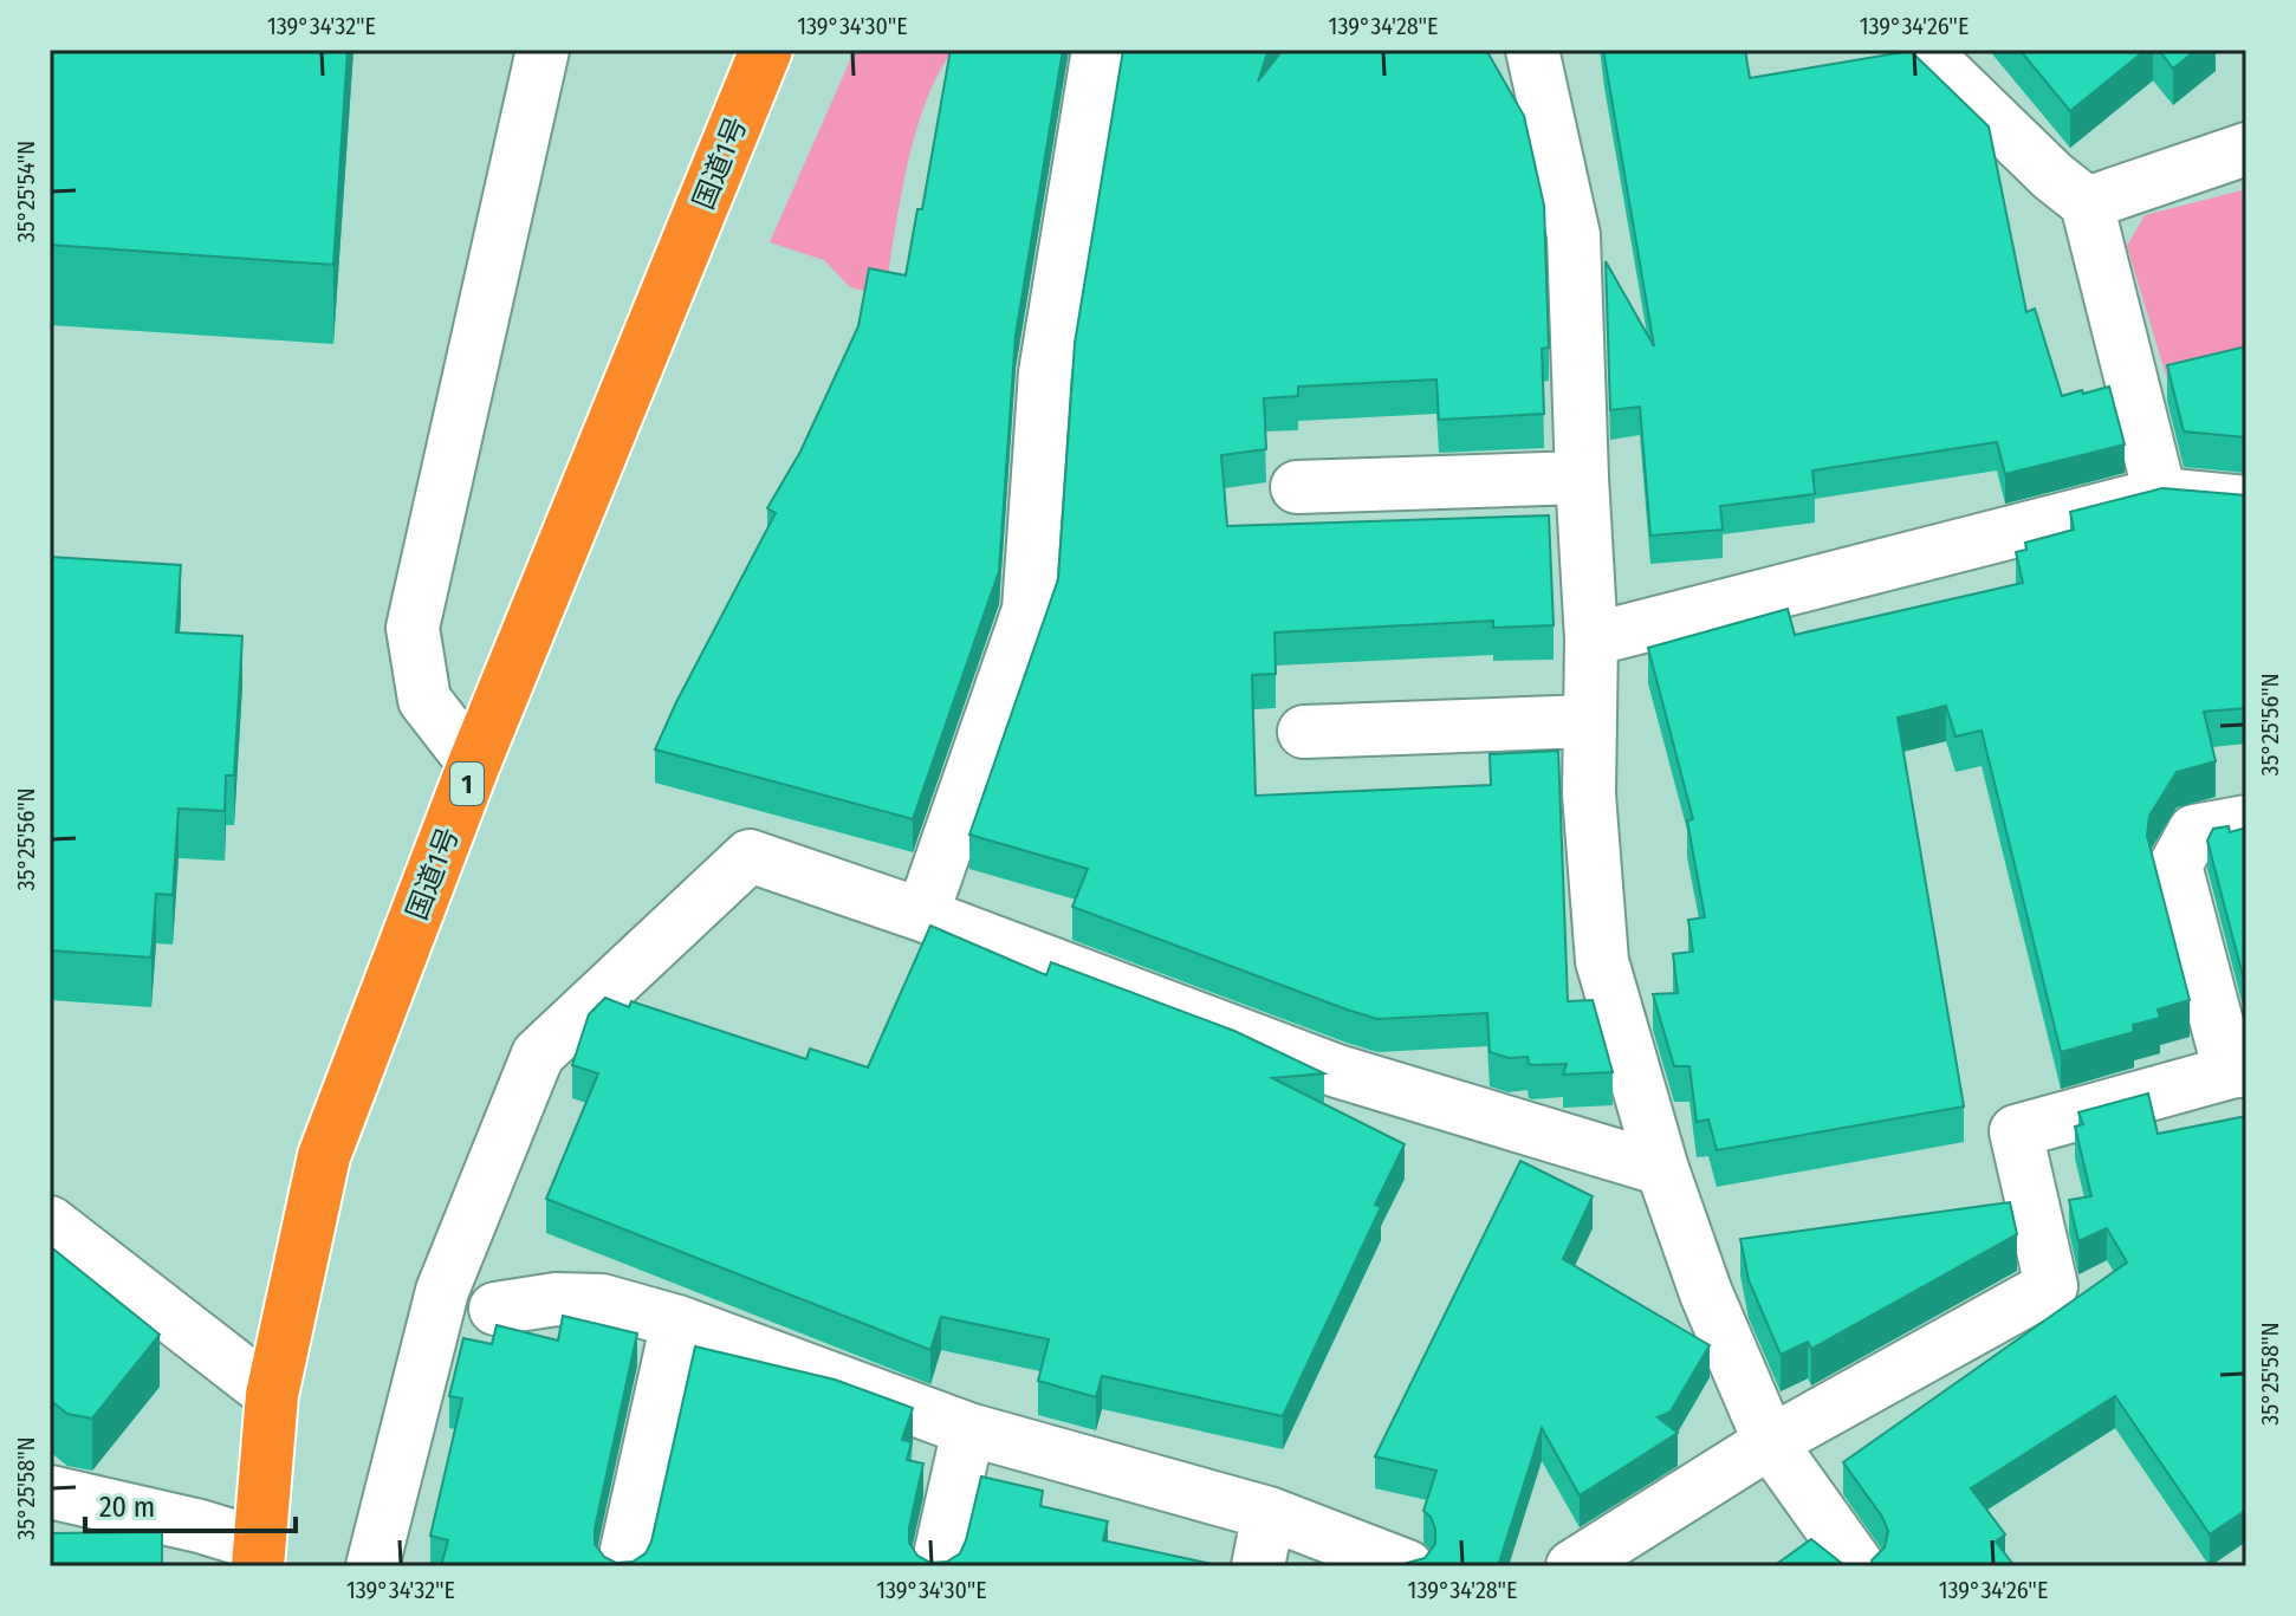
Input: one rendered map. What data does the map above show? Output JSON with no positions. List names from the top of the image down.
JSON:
{
  "streets": {
    "highway": ["国道1号", "1"]
  },
  "scale_bar": "20 m",
  "coordinates": [
    "139°34'32\"E",
    "139°34'30\"E",
    "139°34'28\"E",
    "139°34'26\"E",
    "35°25'54\"N",
    "35°25'56\"N",
    "35°25'58\"N"
  ]
}
